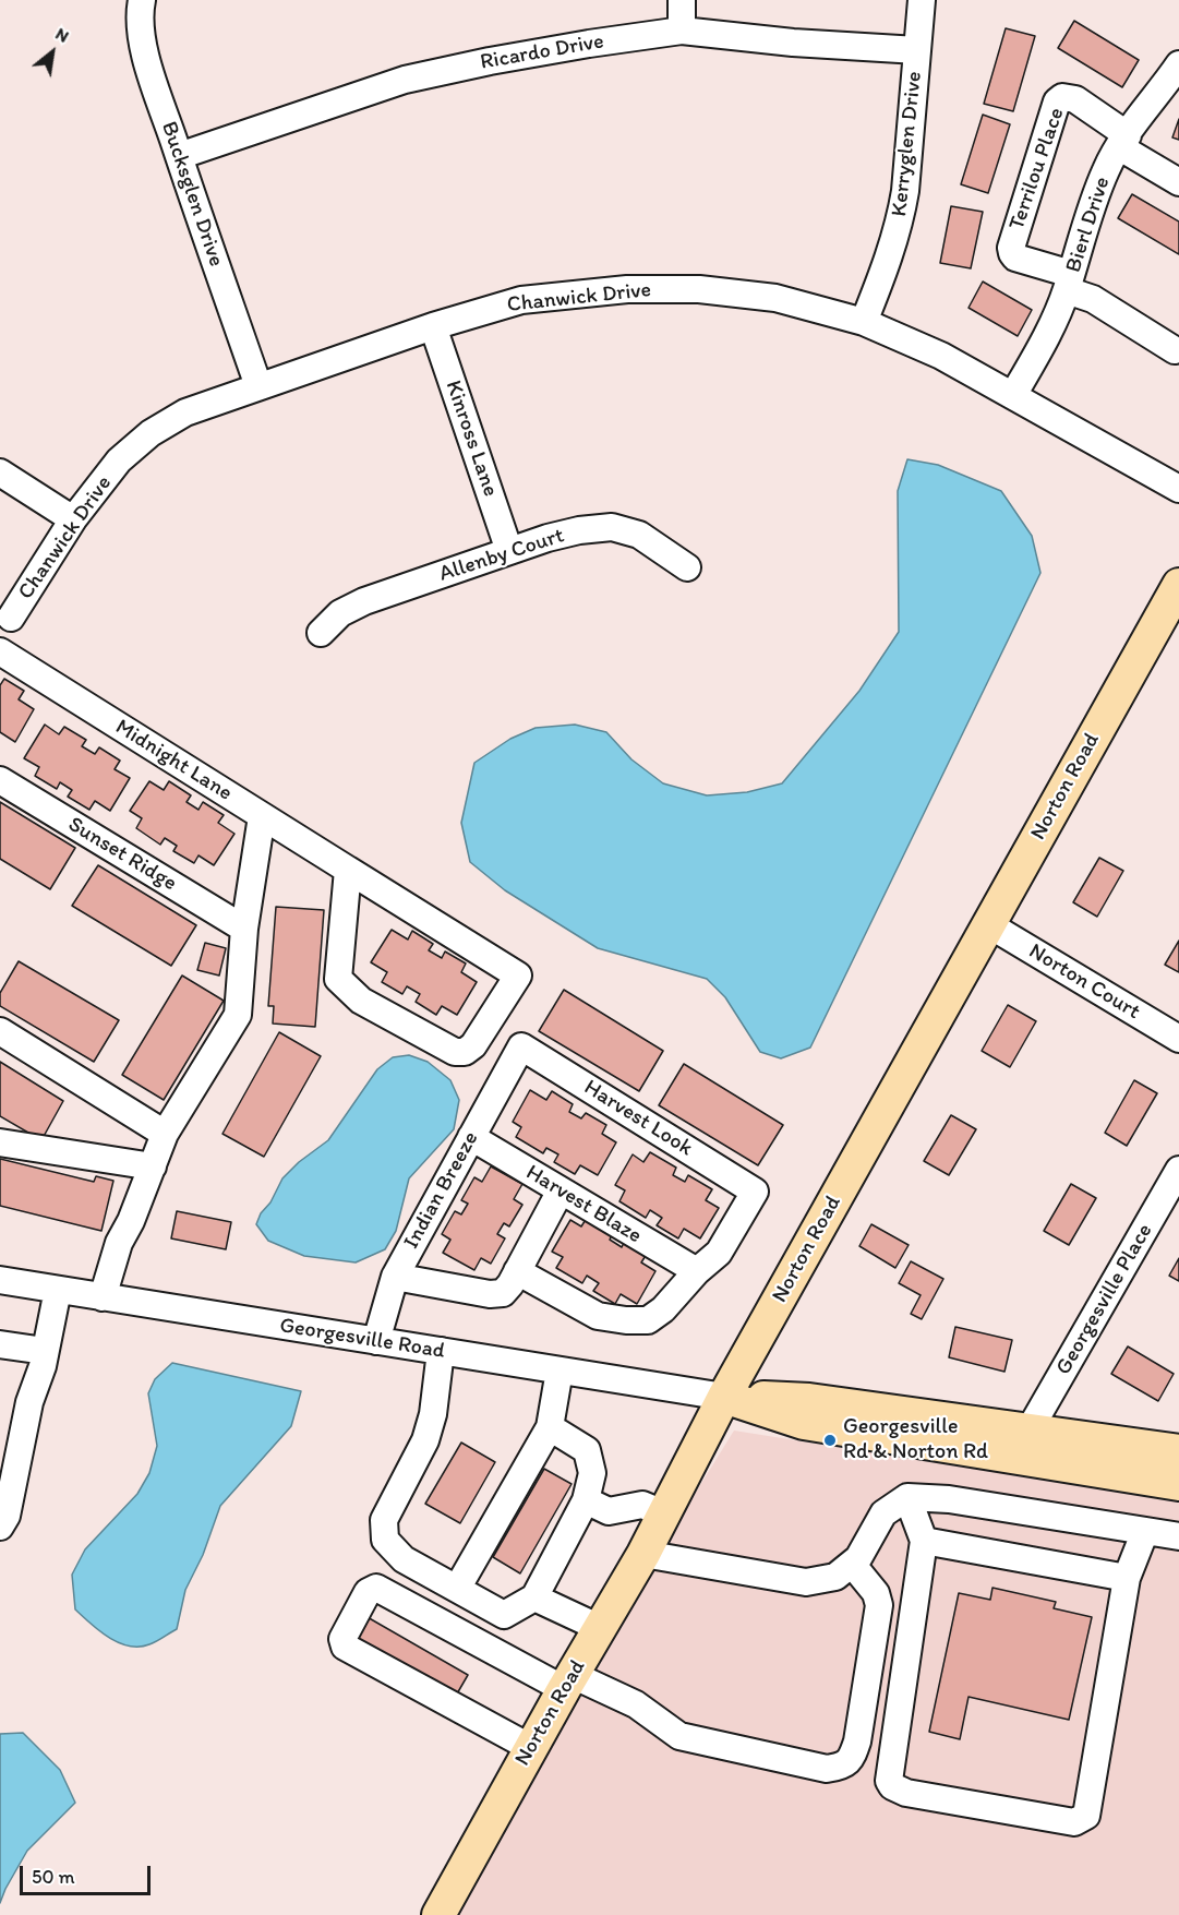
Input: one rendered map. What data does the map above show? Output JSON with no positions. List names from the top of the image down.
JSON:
{
  "streets": {
    "main road": ["Norton Road", "Georgesville Road"],
    "street": [
      "Ricardo Drive",
      "Kerryglen Drive",
      "Terrilou Place",
      "Bucksglen Drive",
      "Bierl Drive",
      "Chanwick Drive",
      "Kinross Lane",
      "Allenby Court",
      "Midnight Lane",
      "Sunset Ridge",
      "Norton Court",
      "Harvest Look",
      "Indian Breeze",
      "Harvest Blaze",
      "Georgesville Place"
    ]
  },
  "crossings": [
    ["Ricardo Drive", "Kerryglen Drive"],
    ["Ricardo Drive", "Bucksglen Drive"],
    ["Kerryglen Drive", "Chanwick Drive"],
    ["Terrilou Place", "Bierl Drive"],
    ["Bucksglen Drive", "Chanwick Drive"],
    ["Bierl Drive", "Chanwick Drive"],
    ["Chanwick Drive", "Kinross Lane"],
    ["Kinross Lane", "Allenby Court"],
    ["Norton Road", "Norton Court"],
    ["Norton Road", "Georgesville Road"],
    ["Harvest Look", "Indian Breeze"],
    ["Harvest Look", "Harvest Blaze"],
    ["Indian Breeze", "Harvest Blaze"],
    ["Indian Breeze", "Georgesville Road"],
    ["Georgesville Place", "Georgesville Road"]
  ],
  "places": ["Georgesville Rd & Norton Rd"],
  "scale_bar": "50 m",
  "north": "top right"
}
